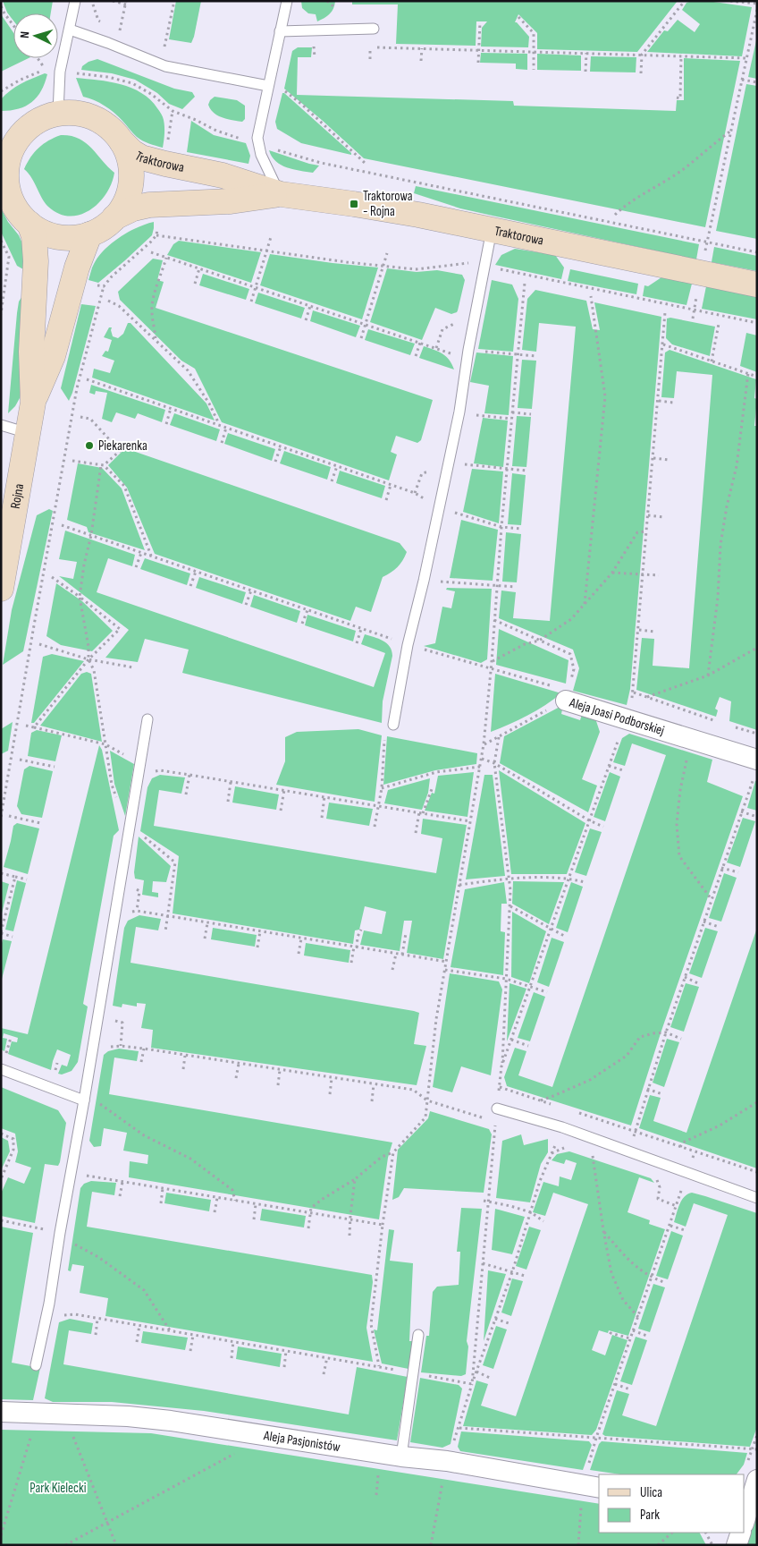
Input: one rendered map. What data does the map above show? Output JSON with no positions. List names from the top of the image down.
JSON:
{
  "streets": {
    "main road": ["Traktorowa", "Rojna"],
    "street": ["Aleja Joasi Podborskiej", "Aleja Pasjonistów"]
  },
  "crossings": [
    ["Traktorowa", "Rojna"]
  ],
  "parks": ["Park Kielecki"],
  "places": {
    "transit": ["Traktorowa - Rojna"],
    "other": ["Piekarenka"]
  },
  "legend": ["Ulica", "Park"],
  "north": "left"
}
